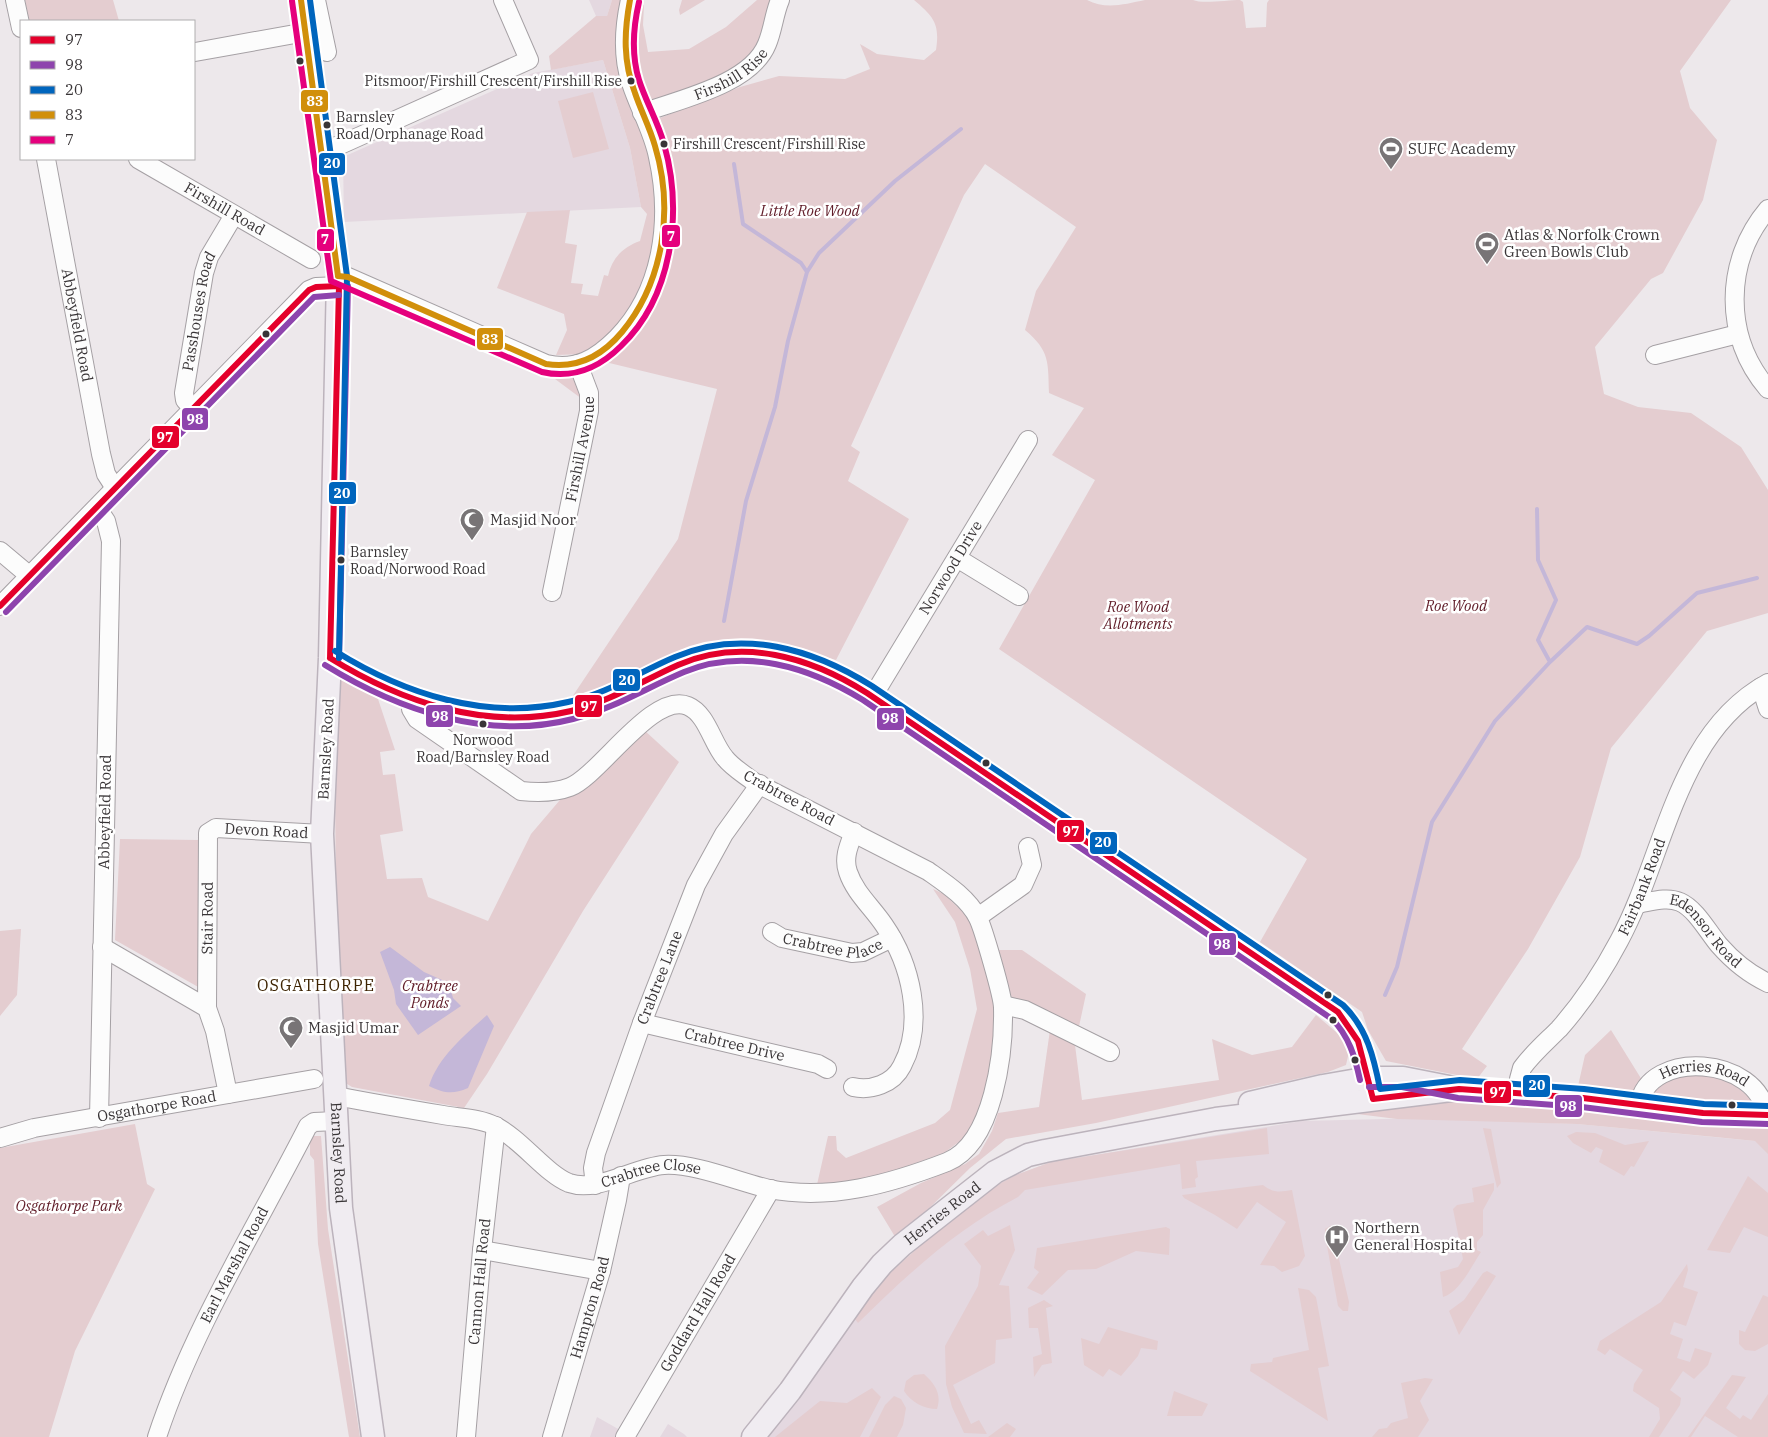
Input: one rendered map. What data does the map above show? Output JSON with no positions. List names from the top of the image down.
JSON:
{
  "streets": {
    "main road": ["Barnsley Road", "Herries Road"],
    "street": [
      "Firshill Rise",
      "Firshill Road",
      "Passhouses Road",
      "Abbeyfield Road",
      "Firshill Avenue",
      "Norwood Drive",
      "Crabtree Road",
      "Devon Road",
      "Fairbank Road",
      "Stair Road",
      "Edensor Road",
      "Crabtree Place",
      "Crabtree Lane",
      "Crabtree Drive",
      "Osgathorpe Road",
      "Crabtree Close",
      "Earl Marshal Road",
      "Cannon Hall Road",
      "Hampton Road",
      "Goddard Hall Road"
    ]
  },
  "crossings": [
    ["Firshill Road", "Passhouses Road"],
    ["Abbeyfield Road", "Osgathorpe Road"],
    ["Barnsley Road", "Devon Road"],
    ["Barnsley Road", "Crabtree Close"],
    ["Barnsley Road", "Earl Marshal Road"],
    ["Crabtree Road", "Crabtree Lane"],
    ["Crabtree Road", "Crabtree Close"],
    ["Devon Road", "Stair Road"],
    ["Fairbank Road", "Edensor Road"],
    ["Fairbank Road", "Herries Road"],
    ["Stair Road", "Osgathorpe Road"],
    ["Crabtree Lane", "Crabtree Drive"],
    ["Crabtree Lane", "Crabtree Close"],
    ["Crabtree Close", "Cannon Hall Road"],
    ["Crabtree Close", "Hampton Road"],
    ["Crabtree Close", "Goddard Hall Road"]
  ],
  "districts": ["OSGATHORPE"],
  "parks": [
    "Little Roe Wood",
    "Roe Wood",
    "Roe Wood Allotments",
    "Crabtree Ponds",
    "Osgathorpe Park"
  ],
  "places": {
    "other": [
      "Pitsmoor/Firshill Crescent/Firshill Rise",
      "Barnsley Road/Orphanage Road",
      "Firshill Crescent/Firshill Rise",
      "Barnsley Road/Norwood Road",
      "Norwood Road/Barnsley Road"
    ],
    "sports": ["SUFC Academy", "Atlas & Norfolk Crown Green Bowls Club"],
    "mosque": ["Masjid Noor", "Masjid Umar"],
    "hospital": ["Northern General Hospital"]
  },
  "lines": [
    "transit line 20",
    "transit line 83",
    "transit line 7",
    "transit line 97",
    "transit line 98"
  ],
  "legend": [
    "97",
    "98",
    "20",
    "83",
    "7"
  ]
}
